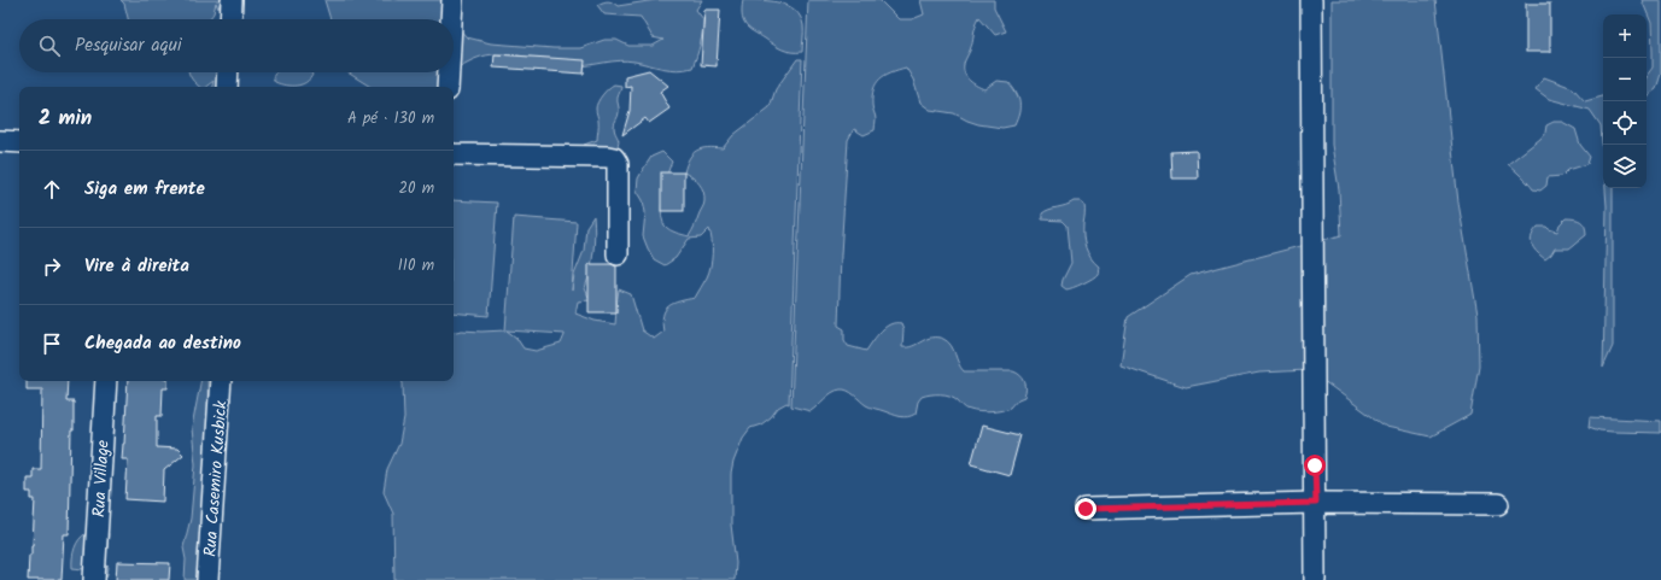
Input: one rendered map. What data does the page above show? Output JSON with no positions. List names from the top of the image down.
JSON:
{
  "streets": {
    "street": ["Rua Village", "Rua Casemiro Kusbick"]
  },
  "page": {
    "map_buttons": ["+", "−"],
    "search": "Pesquisar aqui",
    "heading": ["2 min", "A pé · 130 m"],
    "list": [
      ["Siga em frente", "20 m"],
      ["Vire à direita", "110 m"],
      "Chegada ao destino"
    ]
  }
}
